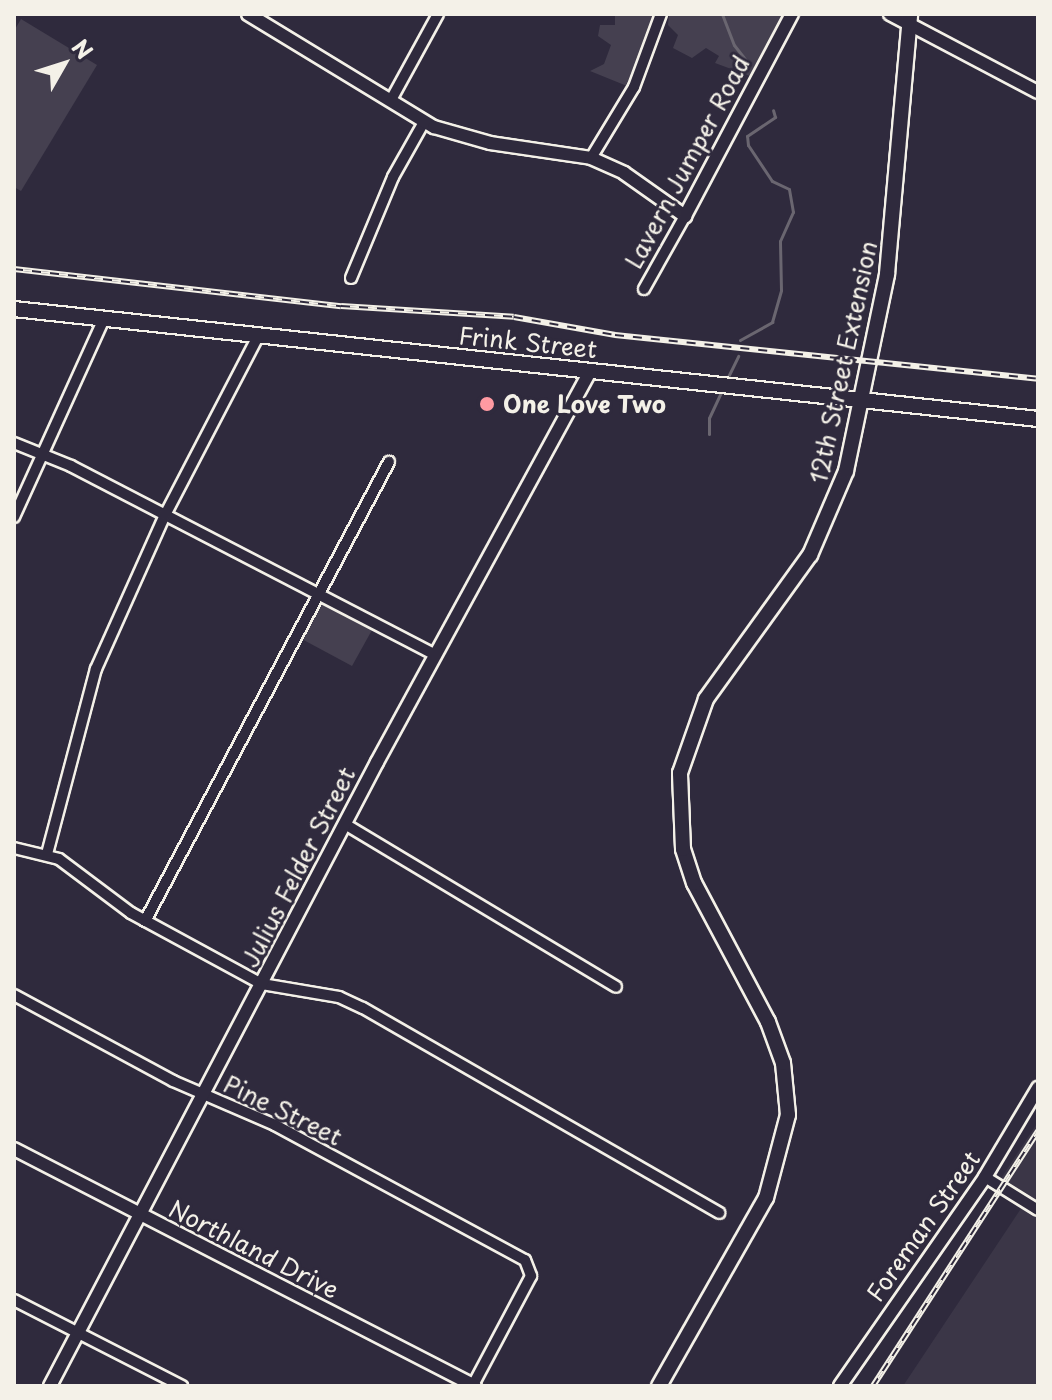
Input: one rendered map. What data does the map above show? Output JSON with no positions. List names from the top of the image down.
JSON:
{
  "streets": {
    "main road": ["Frink Street", "12th Street Extension"],
    "street": [
      "Lavern Jumper Road",
      "Julius Felder Street",
      "Pine Street",
      "Foreman Street",
      "Northland Drive"
    ]
  },
  "crossings": [
    ["Frink Street", "12th Street Extension"],
    ["Frink Street", "Julius Felder Street"],
    ["Julius Felder Street", "Pine Street"],
    ["Julius Felder Street", "Northland Drive"],
    ["Pine Street", "Northland Drive"]
  ],
  "places": ["One Love Two"],
  "north": "top right"
}
